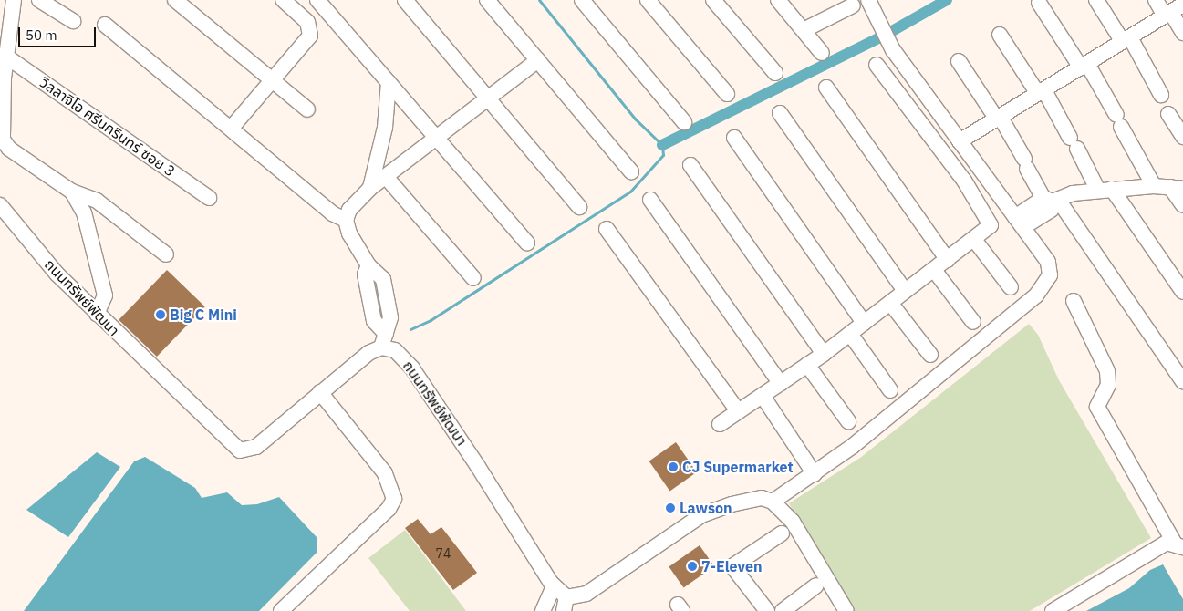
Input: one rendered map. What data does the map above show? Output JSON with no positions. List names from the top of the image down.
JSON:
{
  "streets": {
    "street": ["วิลลาจิโอ ศรีนครินทร์ ซอย 3", "ถนนทรัพย์พัฒนา"]
  },
  "places": [
    "Big C Mini",
    "CJ Supermarket",
    "Lawson",
    "7-Eleven"
  ],
  "house_numbers": ["74"],
  "scale_bar": "50 m"
}
